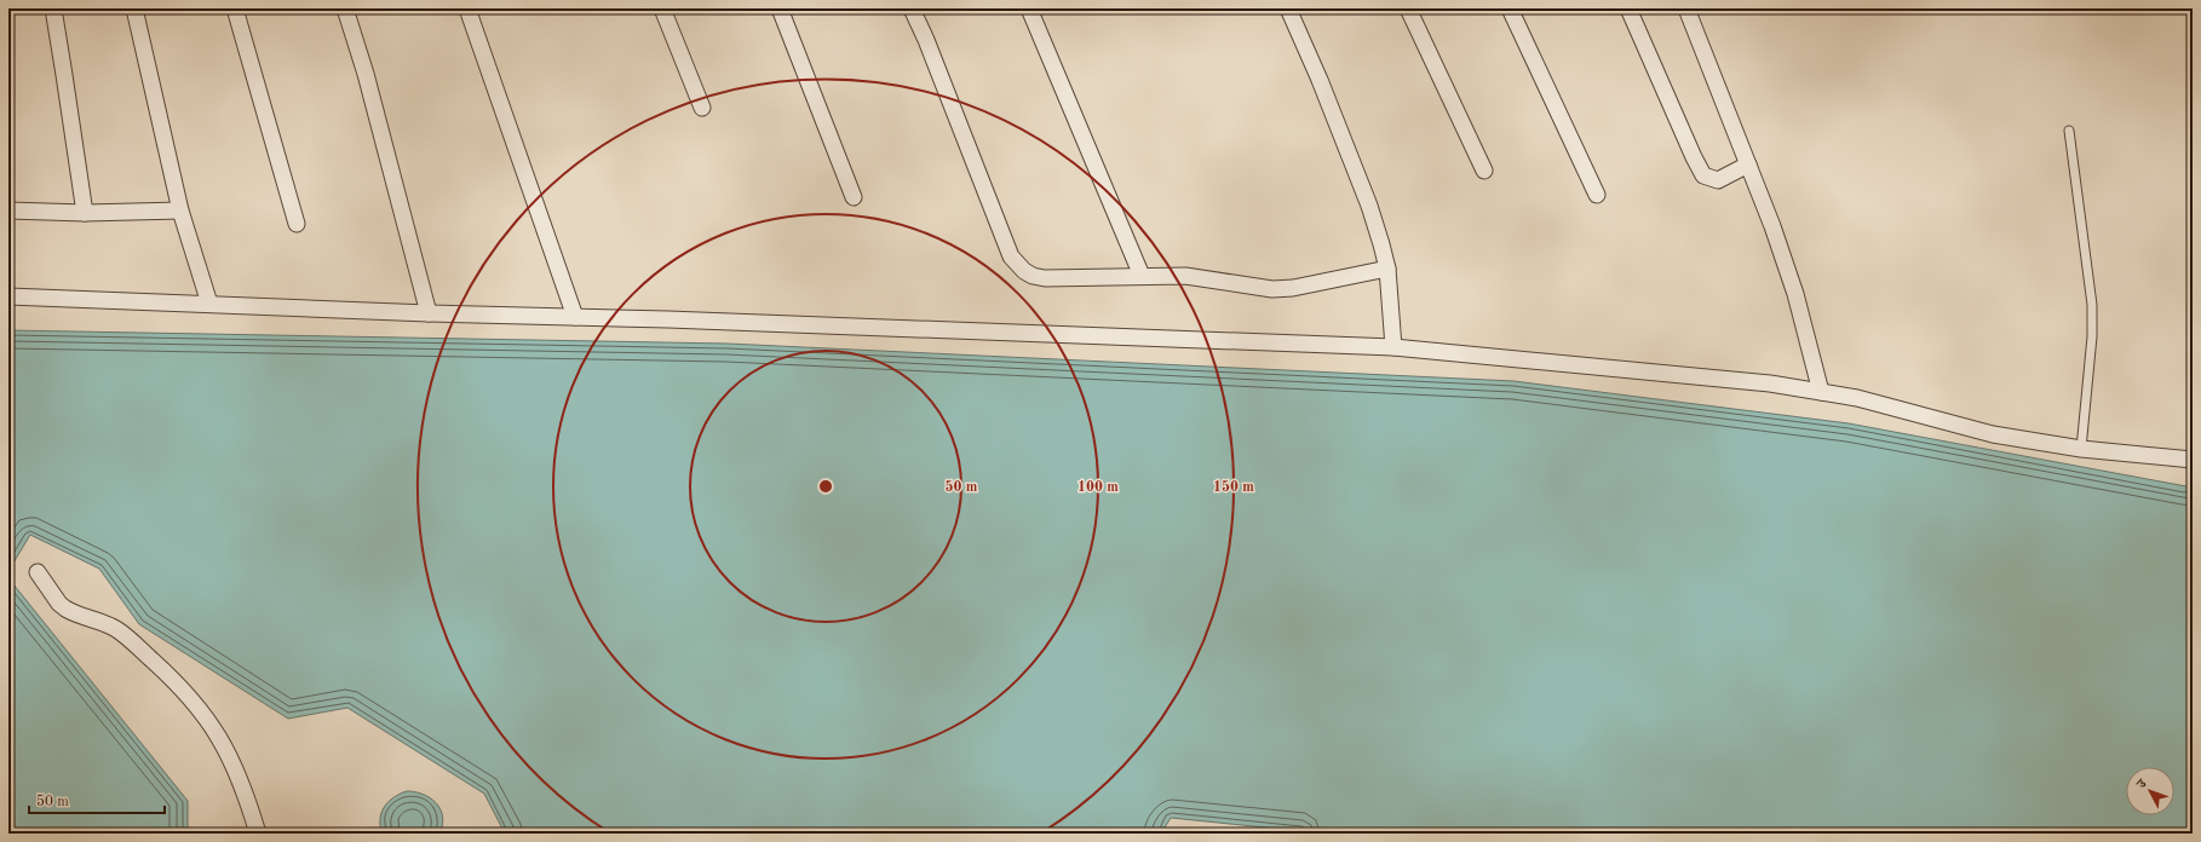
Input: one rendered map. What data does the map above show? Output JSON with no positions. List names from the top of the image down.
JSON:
{
  "scale_bar": "50 m",
  "north": "top left",
  "rings": ["50 m", "100 m", "150 m"]
}
